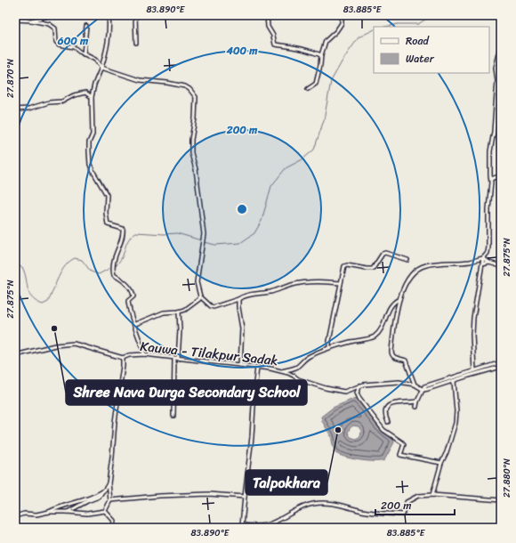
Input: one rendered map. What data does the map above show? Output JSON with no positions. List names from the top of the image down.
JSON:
{
  "streets": {
    "street": ["Kauwa - Tilakpur Sadak"]
  },
  "places": ["Shree Nava Durga Secondary School", "Talpokhara"],
  "legend": ["Road", "Water"],
  "scale_bar": "200 m",
  "coordinates": [
    "83.890°E",
    "83.885°E",
    "27.870°N",
    "27.875°N",
    "27.880°N"
  ],
  "rings": ["600 m", "400 m", "200 m"]
}
